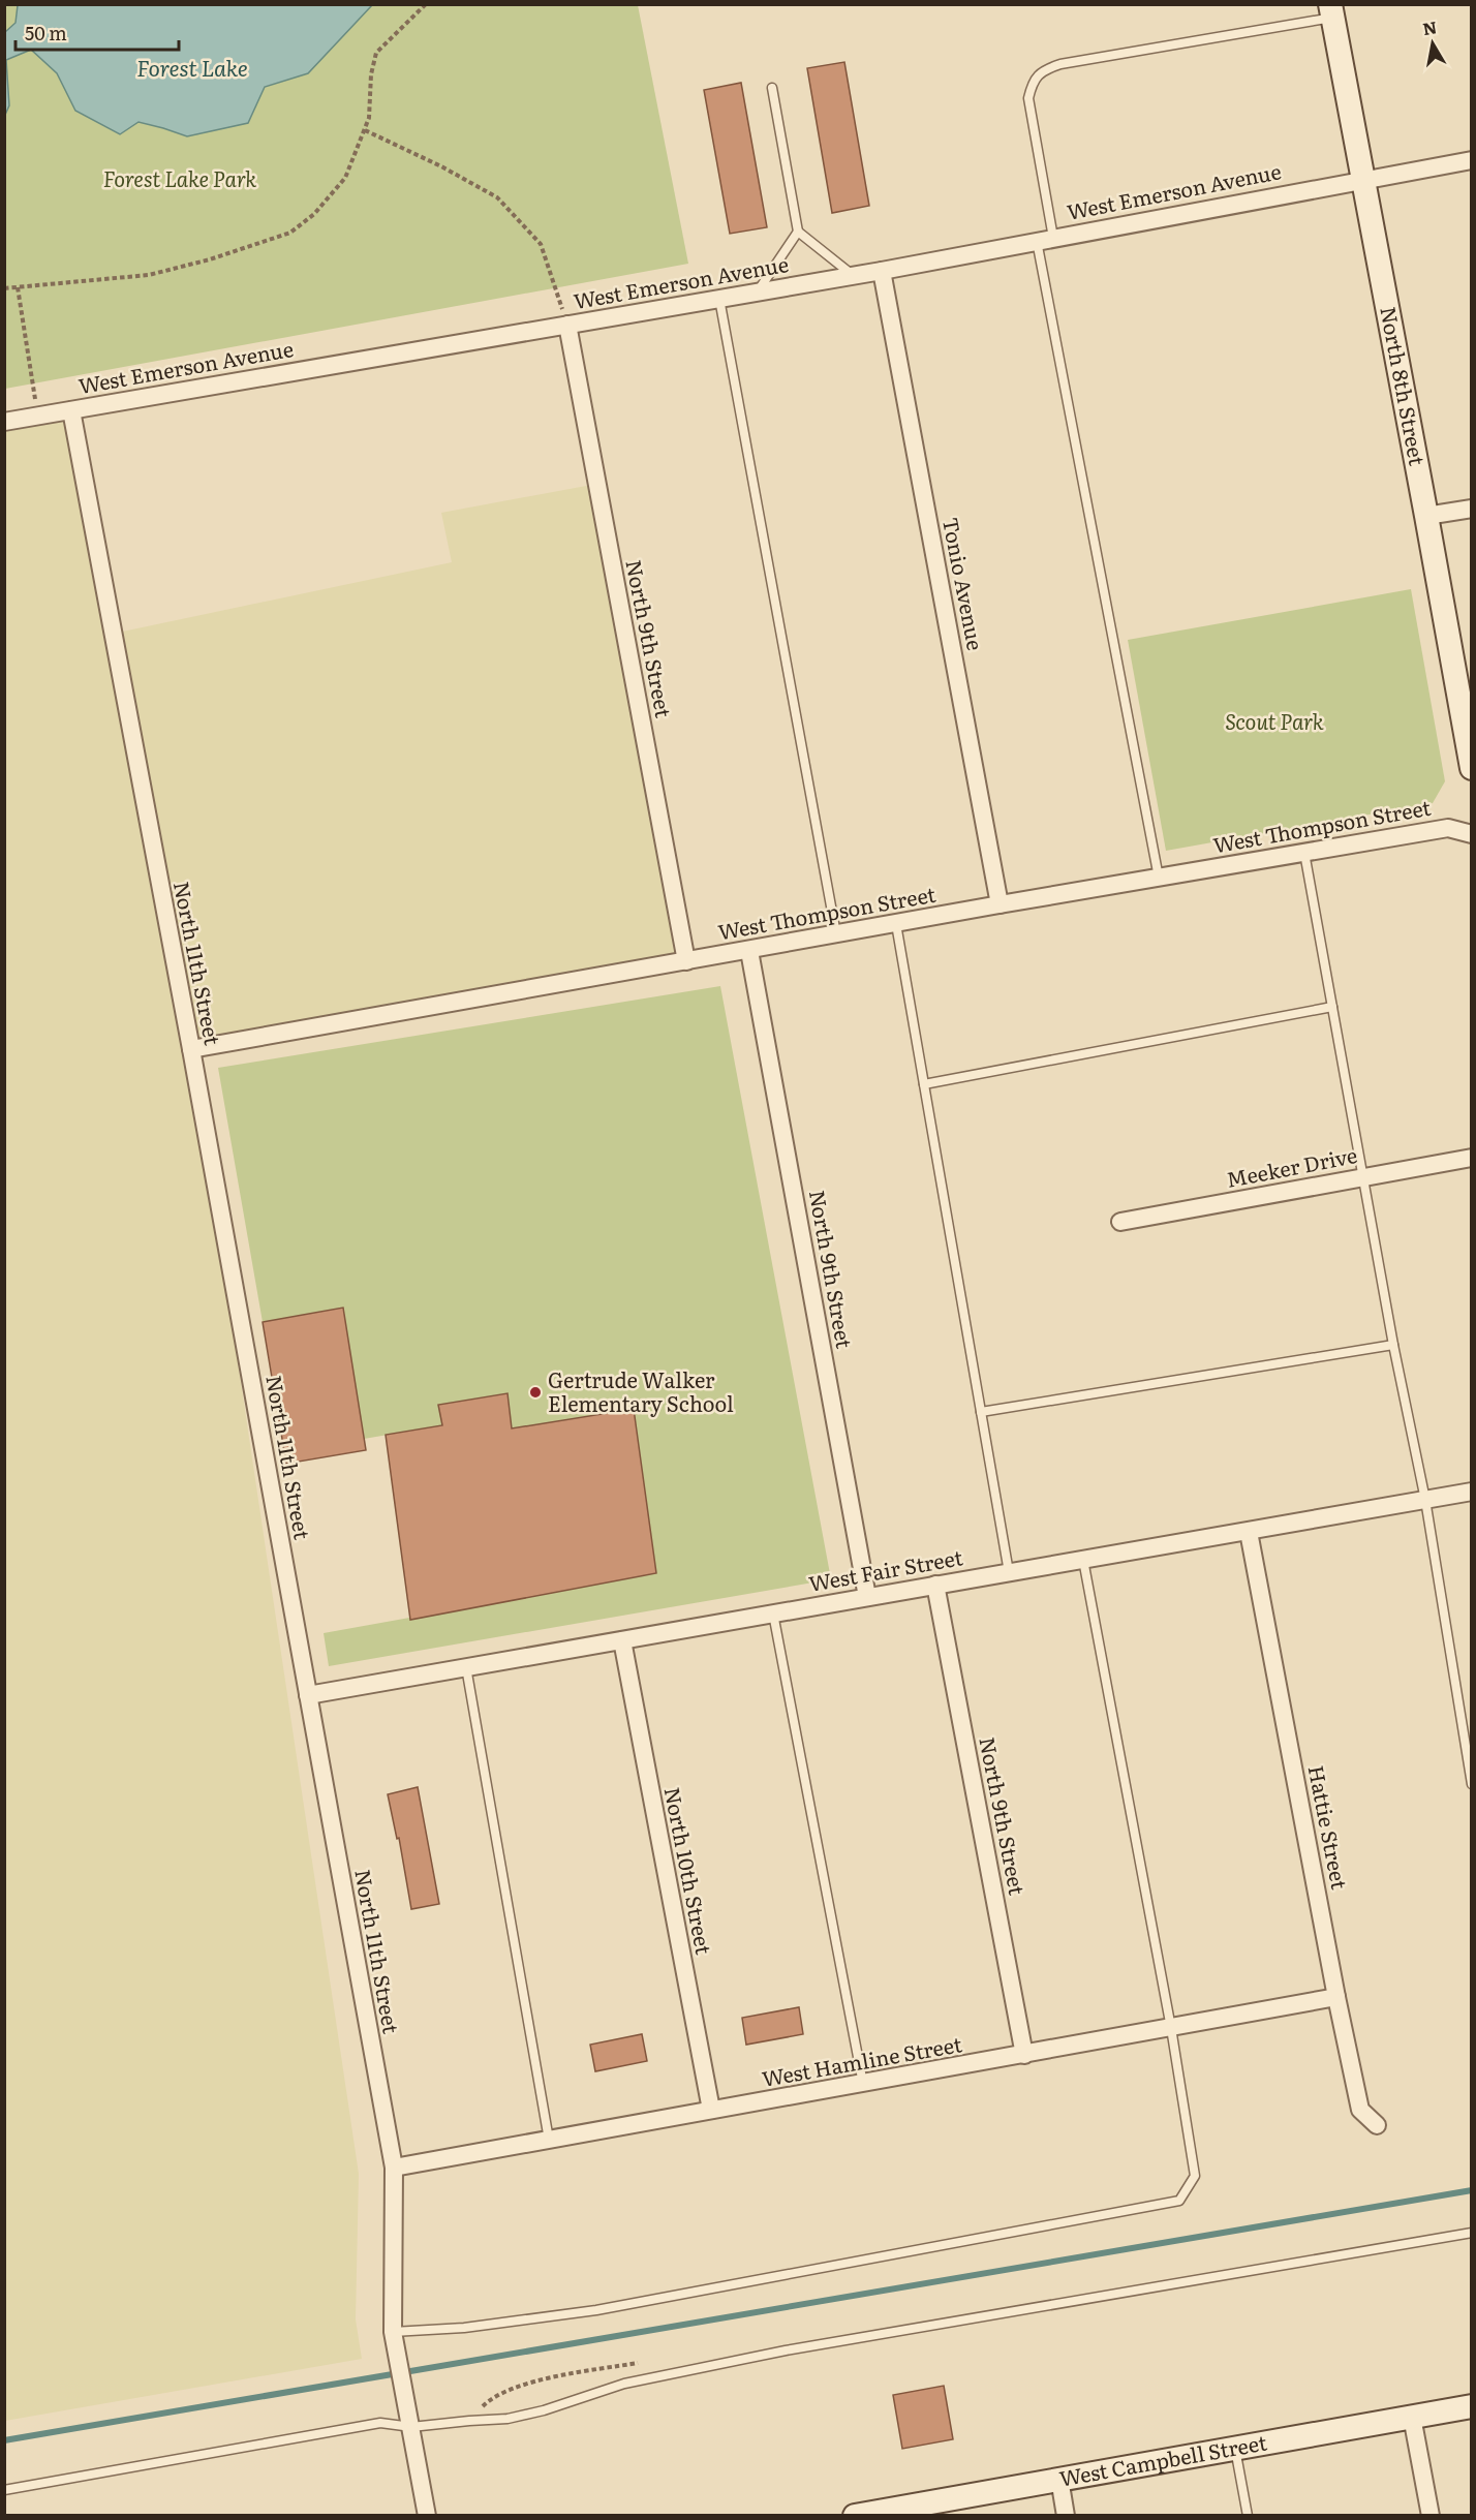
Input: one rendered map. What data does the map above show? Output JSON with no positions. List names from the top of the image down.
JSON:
{
  "streets": {
    "street": [
      "West Emerson Avenue",
      "North 8th Street",
      "Tonio Avenue",
      "North 9th Street",
      "West Thompson Street",
      "North 11th Street",
      "Meeker Drive",
      "West Fair Street",
      "Hattie Street",
      "North 10th Street",
      "West Hamline Street",
      "West Campbell Street"
    ]
  },
  "crossings": [
    ["West Emerson Avenue", "North 8th Street"],
    ["West Emerson Avenue", "Tonio Avenue"],
    ["West Emerson Avenue", "North 9th Street"],
    ["West Emerson Avenue", "North 11th Street"],
    ["Tonio Avenue", "West Thompson Street"],
    ["North 9th Street", "West Thompson Street"],
    ["North 9th Street", "West Fair Street"],
    ["North 9th Street", "West Hamline Street"],
    ["West Thompson Street", "North 11th Street"],
    ["North 11th Street", "West Fair Street"],
    ["North 11th Street", "West Hamline Street"],
    ["West Fair Street", "Hattie Street"],
    ["West Fair Street", "North 10th Street"],
    ["Hattie Street", "West Hamline Street"],
    ["North 10th Street", "West Hamline Street"]
  ],
  "water": ["Forest Lake"],
  "parks": ["Forest Lake Park", "Scout Park"],
  "places": ["Gertrude Walker Elementary School"],
  "scale_bar": "50 m",
  "north": "top"
}
